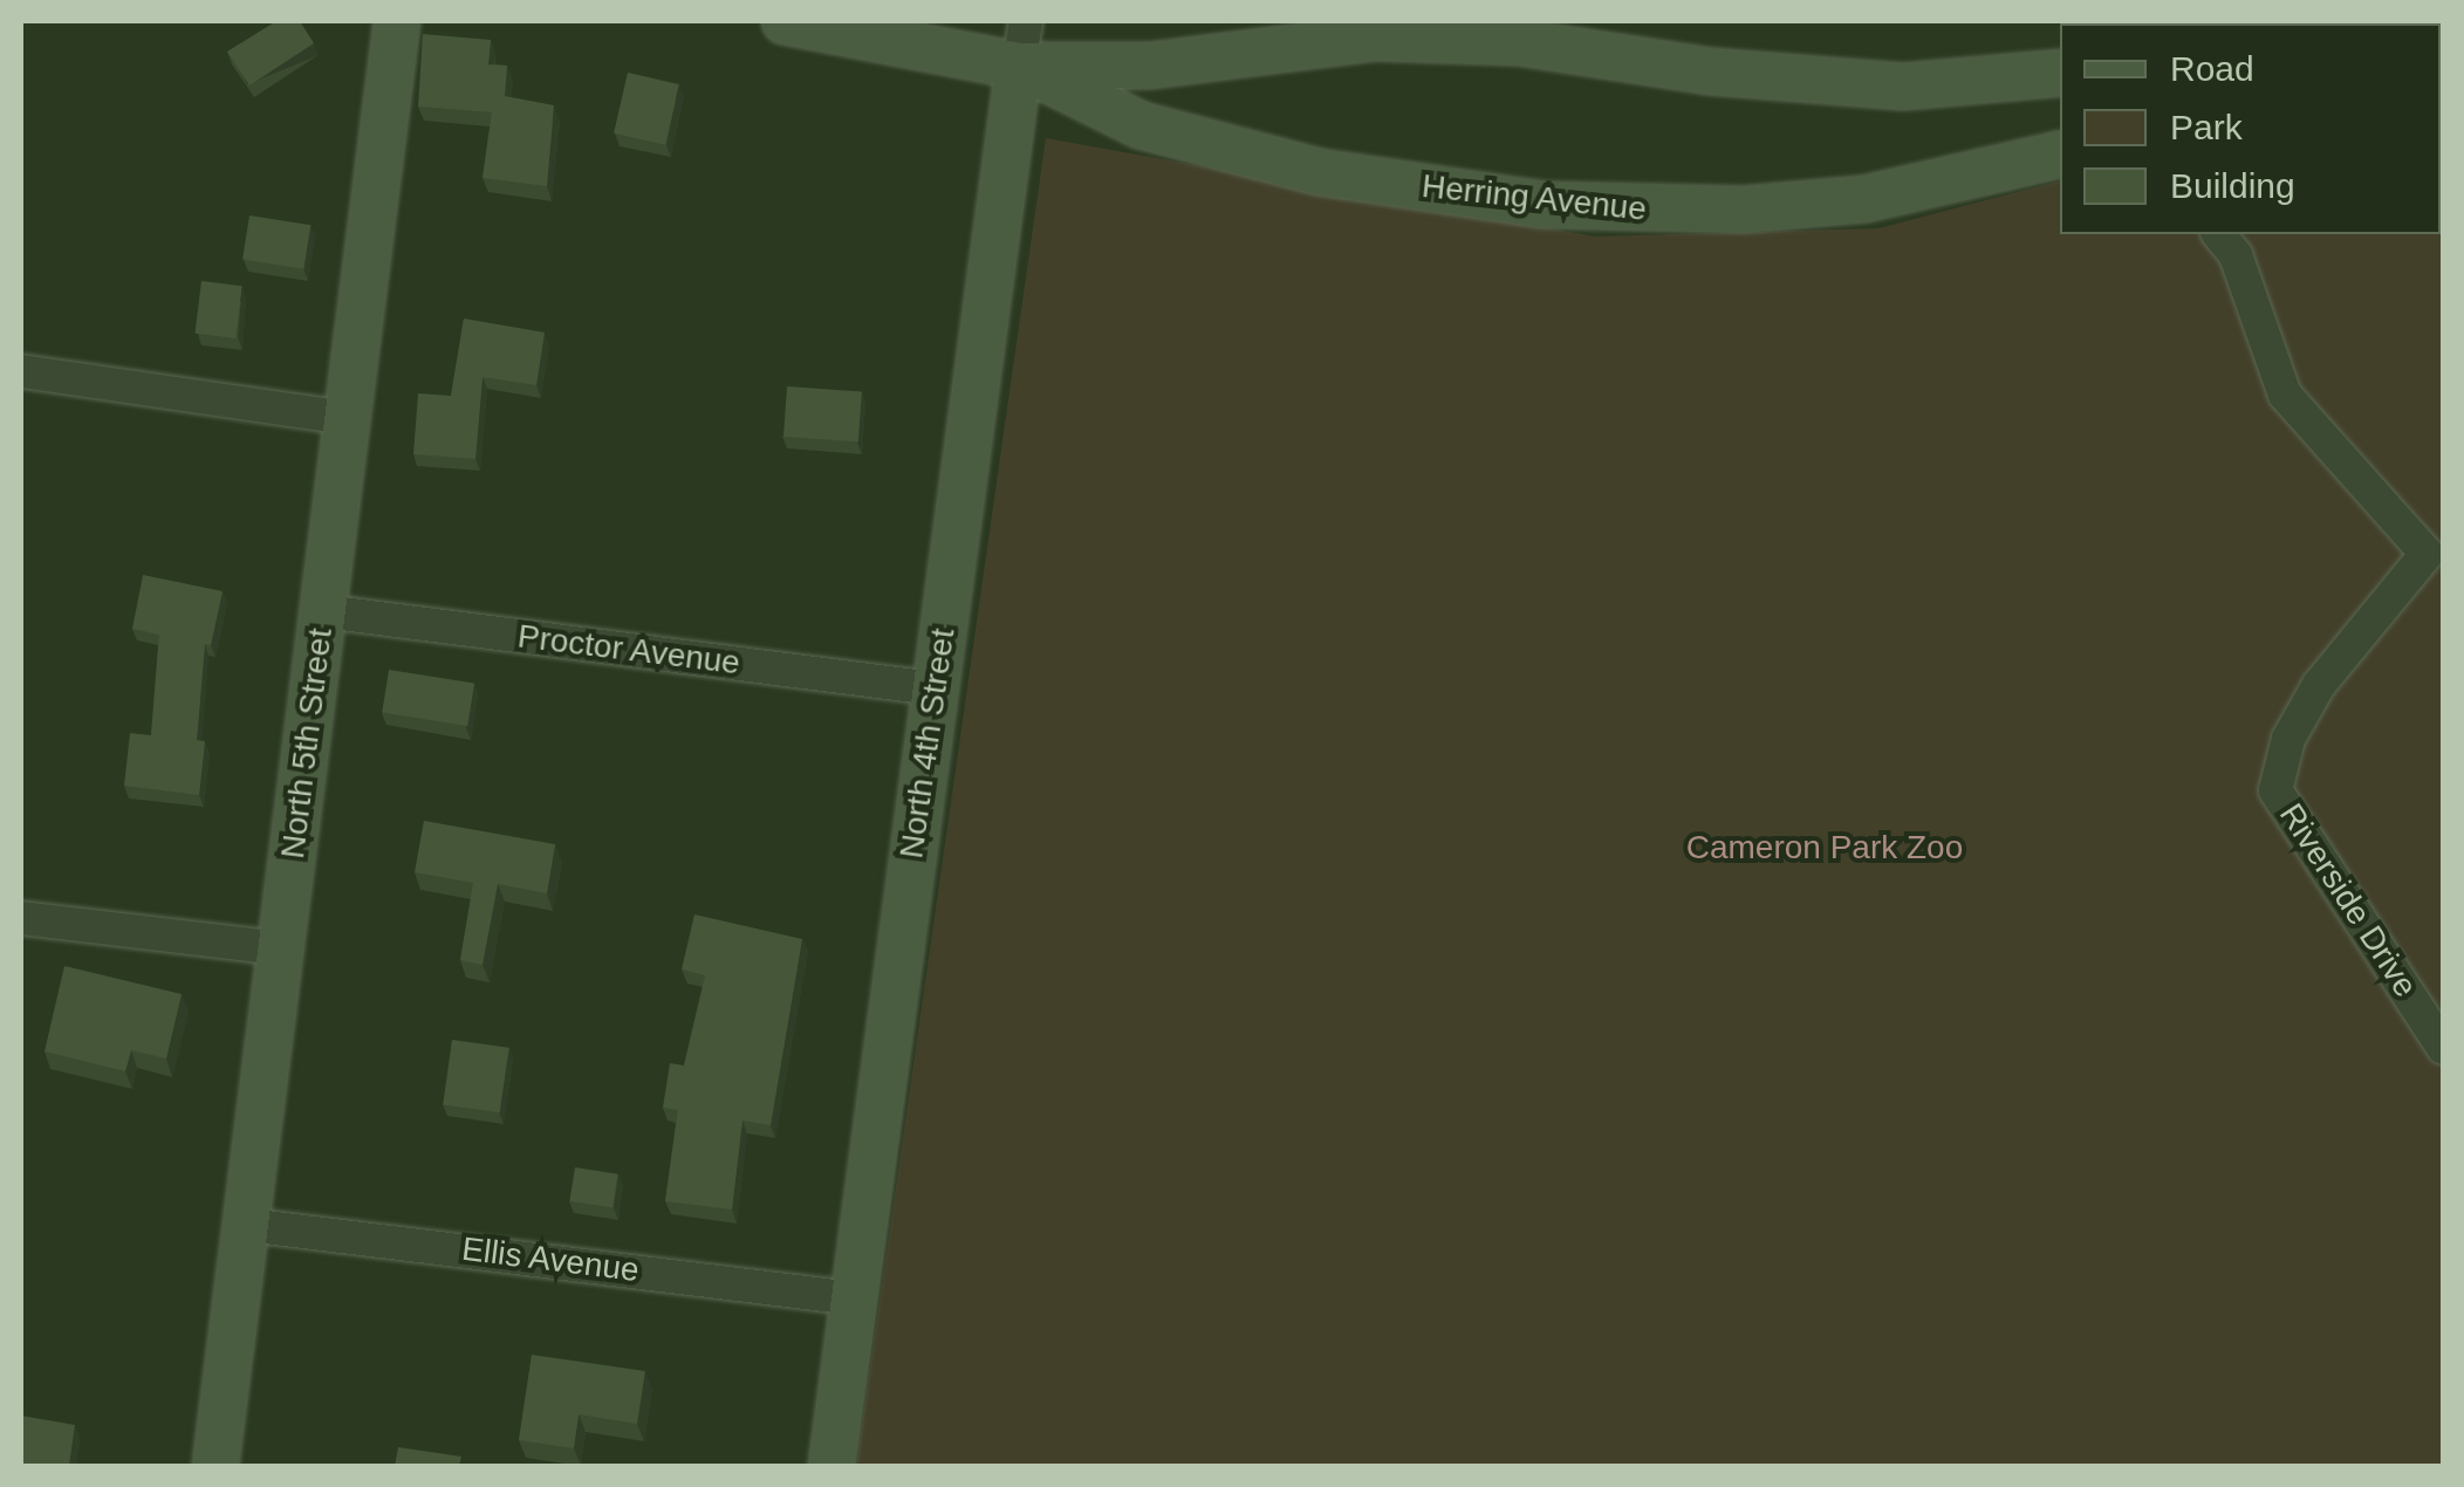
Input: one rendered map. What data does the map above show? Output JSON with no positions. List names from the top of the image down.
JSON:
{
  "streets": {
    "main road": ["Herring Avenue", "North 5th Street", "North 4th Street"],
    "street": ["Proctor Avenue", "Riverside Drive", "Ellis Avenue"]
  },
  "crossings": [
    ["Herring Avenue", "North 4th Street"],
    ["Proctor Avenue", "North 5th Street"],
    ["Proctor Avenue", "North 4th Street"],
    ["North 5th Street", "Ellis Avenue"],
    ["North 4th Street", "Ellis Avenue"]
  ],
  "parks": ["Cameron Park Zoo"],
  "legend": ["Road", "Park", "Building"]
}
